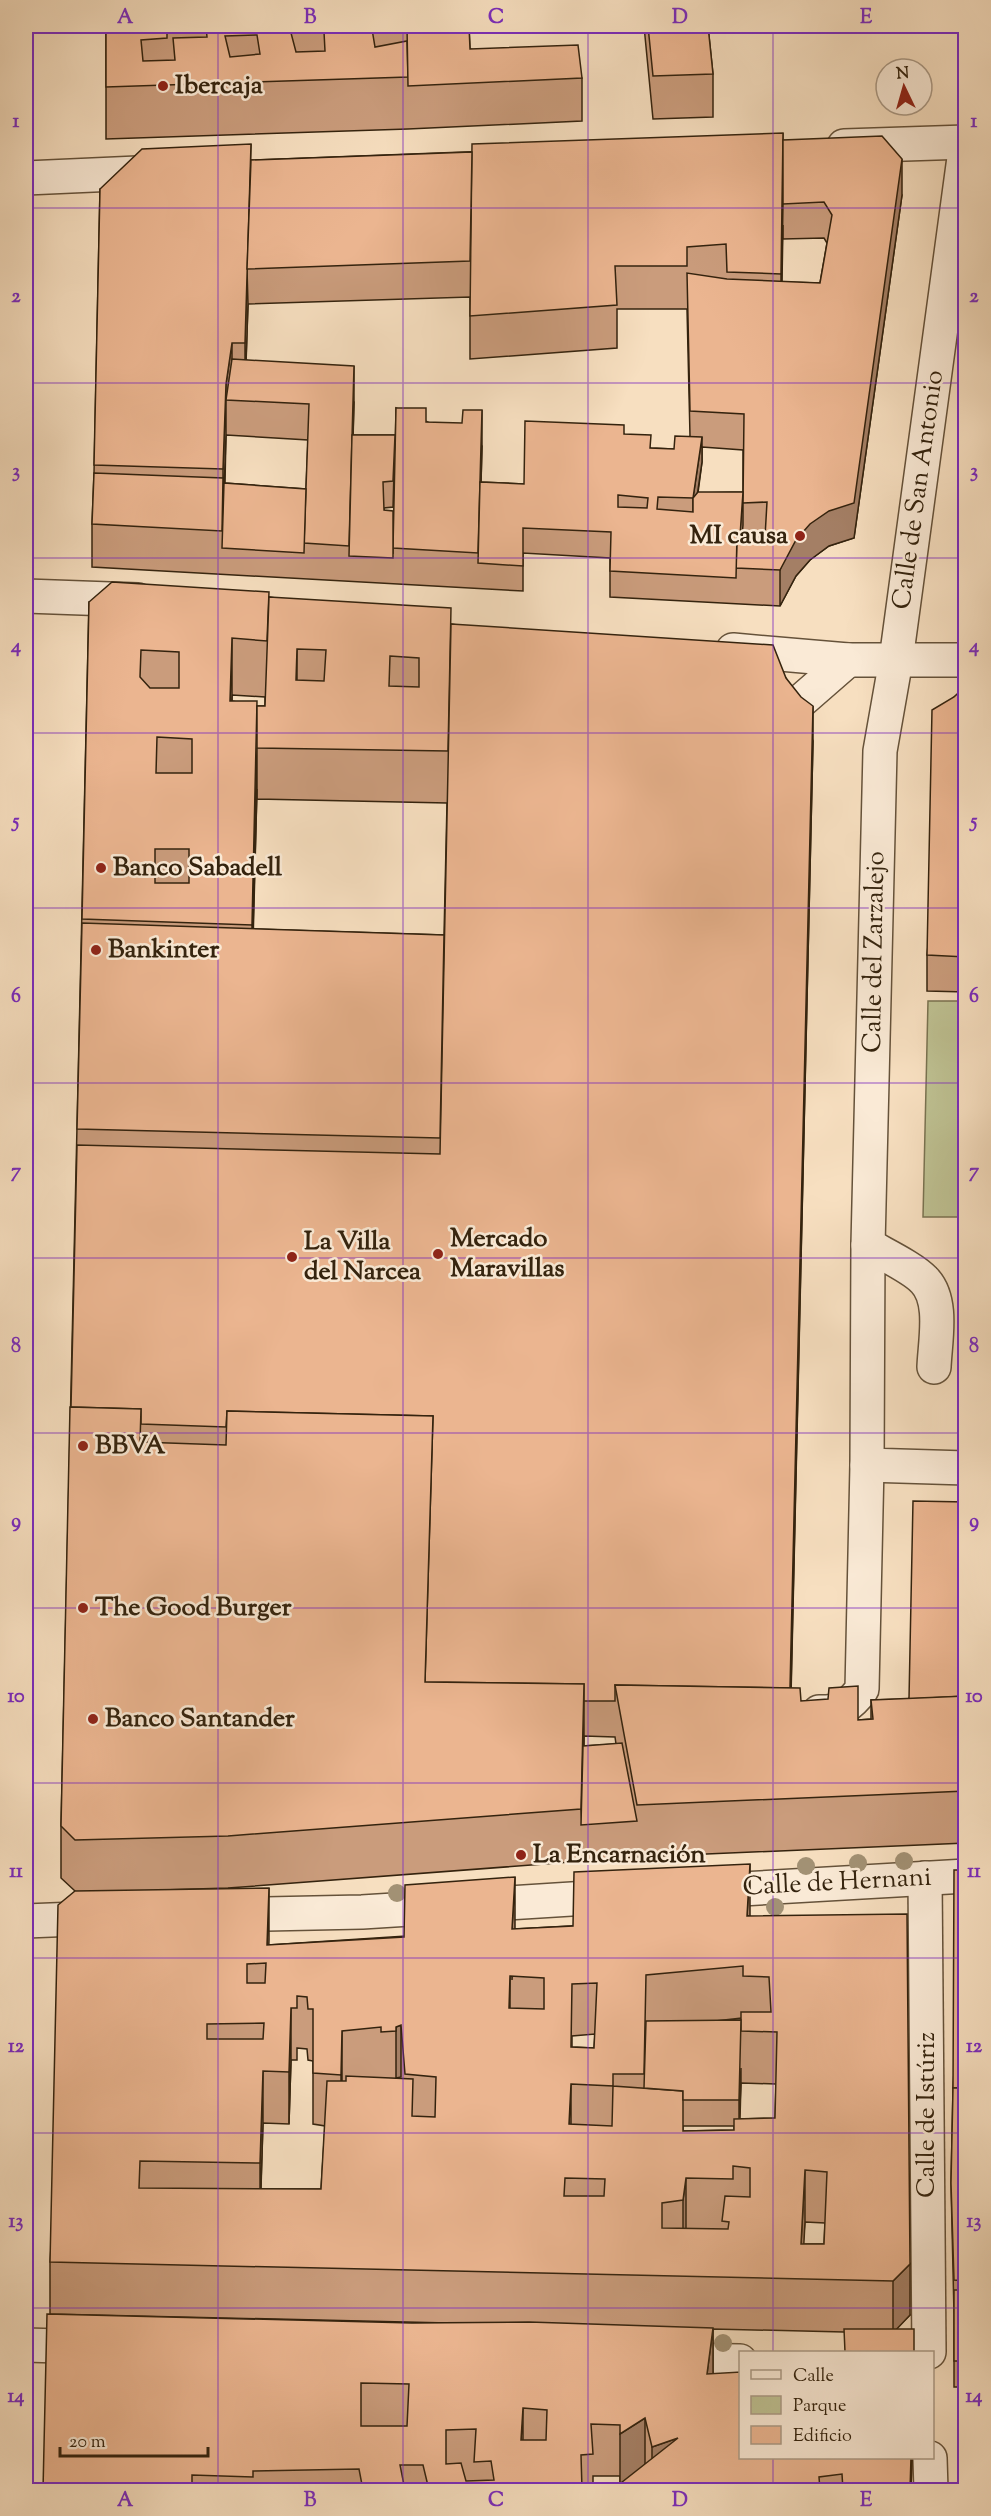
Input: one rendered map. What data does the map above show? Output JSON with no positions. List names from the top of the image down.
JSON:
{
  "streets": {
    "street": [
      "Calle de San Antonio",
      "Calle del Zarzalejo",
      "Calle de Hernani",
      "Calle de Istúriz"
    ]
  },
  "crossings": [
    ["Calle de San Antonio", "Calle del Zarzalejo"],
    ["Calle de Hernani", "Calle de Istúriz"]
  ],
  "places": [
    "Ibercaja",
    "MI causa",
    "Banco Sabadell",
    "Bankinter",
    "Mercado Maravillas",
    "La Villa del Narcea",
    "BBVA",
    "The Good Burger",
    "Banco Santander",
    "La Encarnación"
  ],
  "legend": ["Calle", "Parque", "Edificio"],
  "scale_bar": "20 m",
  "north": "top",
  "grid": {
    "columns": [
      "A",
      "B",
      "C",
      "D",
      "E"
    ],
    "rows": [
      "1",
      "2",
      "3",
      "4",
      "5",
      "6",
      "7",
      "8",
      "9",
      "10",
      "11",
      "12",
      "13",
      "14"
    ]
  }
}
